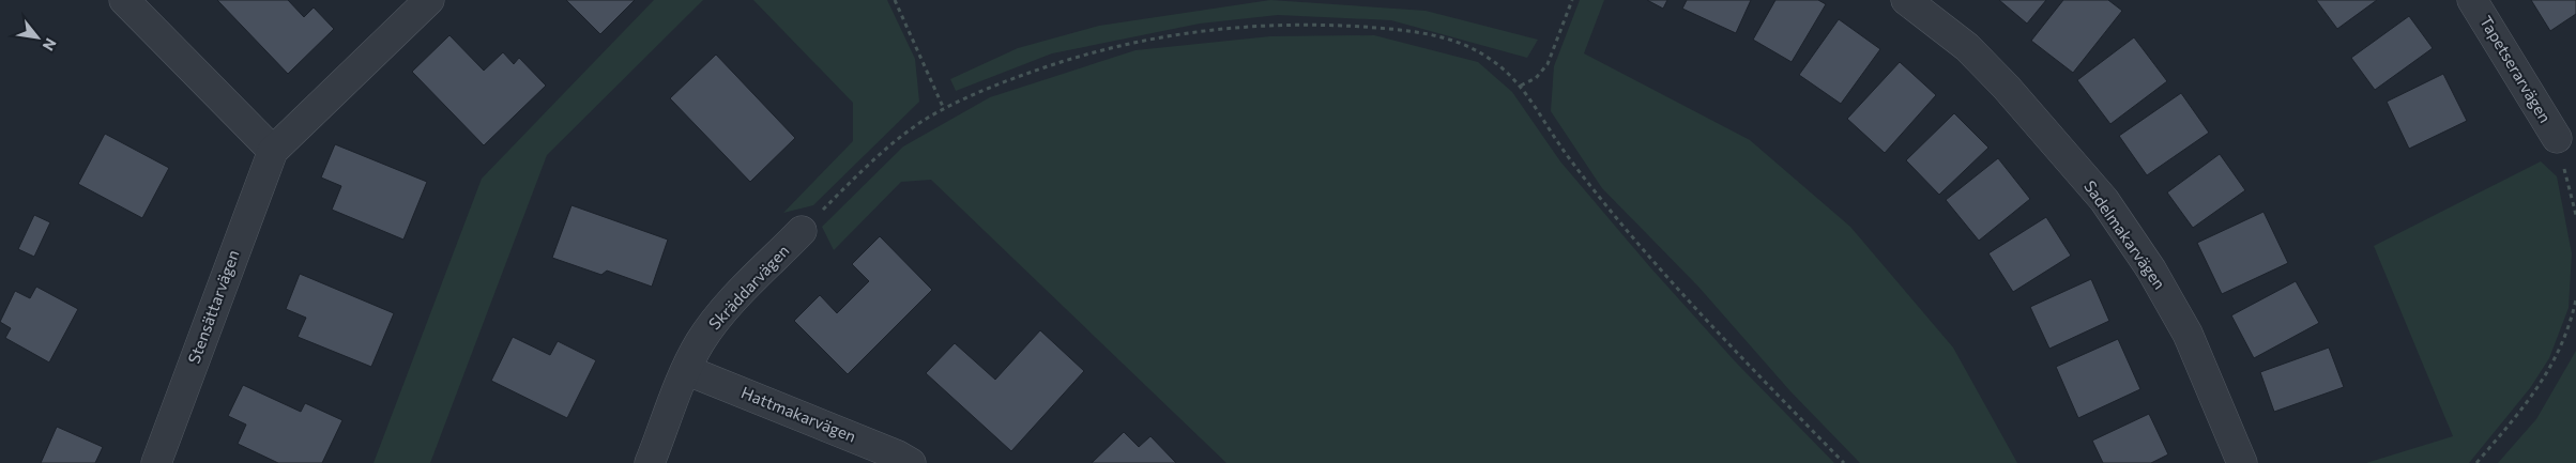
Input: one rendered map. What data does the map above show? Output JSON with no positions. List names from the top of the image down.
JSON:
{
  "streets": {
    "street": [
      "Tapetserarvägen",
      "Sadelmakarvägen",
      "Skräddarvägen",
      "Stensättarvägen",
      "Hattmakarvägen"
    ]
  },
  "crossings": [
    ["Skräddarvägen", "Hattmakarvägen"]
  ],
  "north": "bottom right"
}
